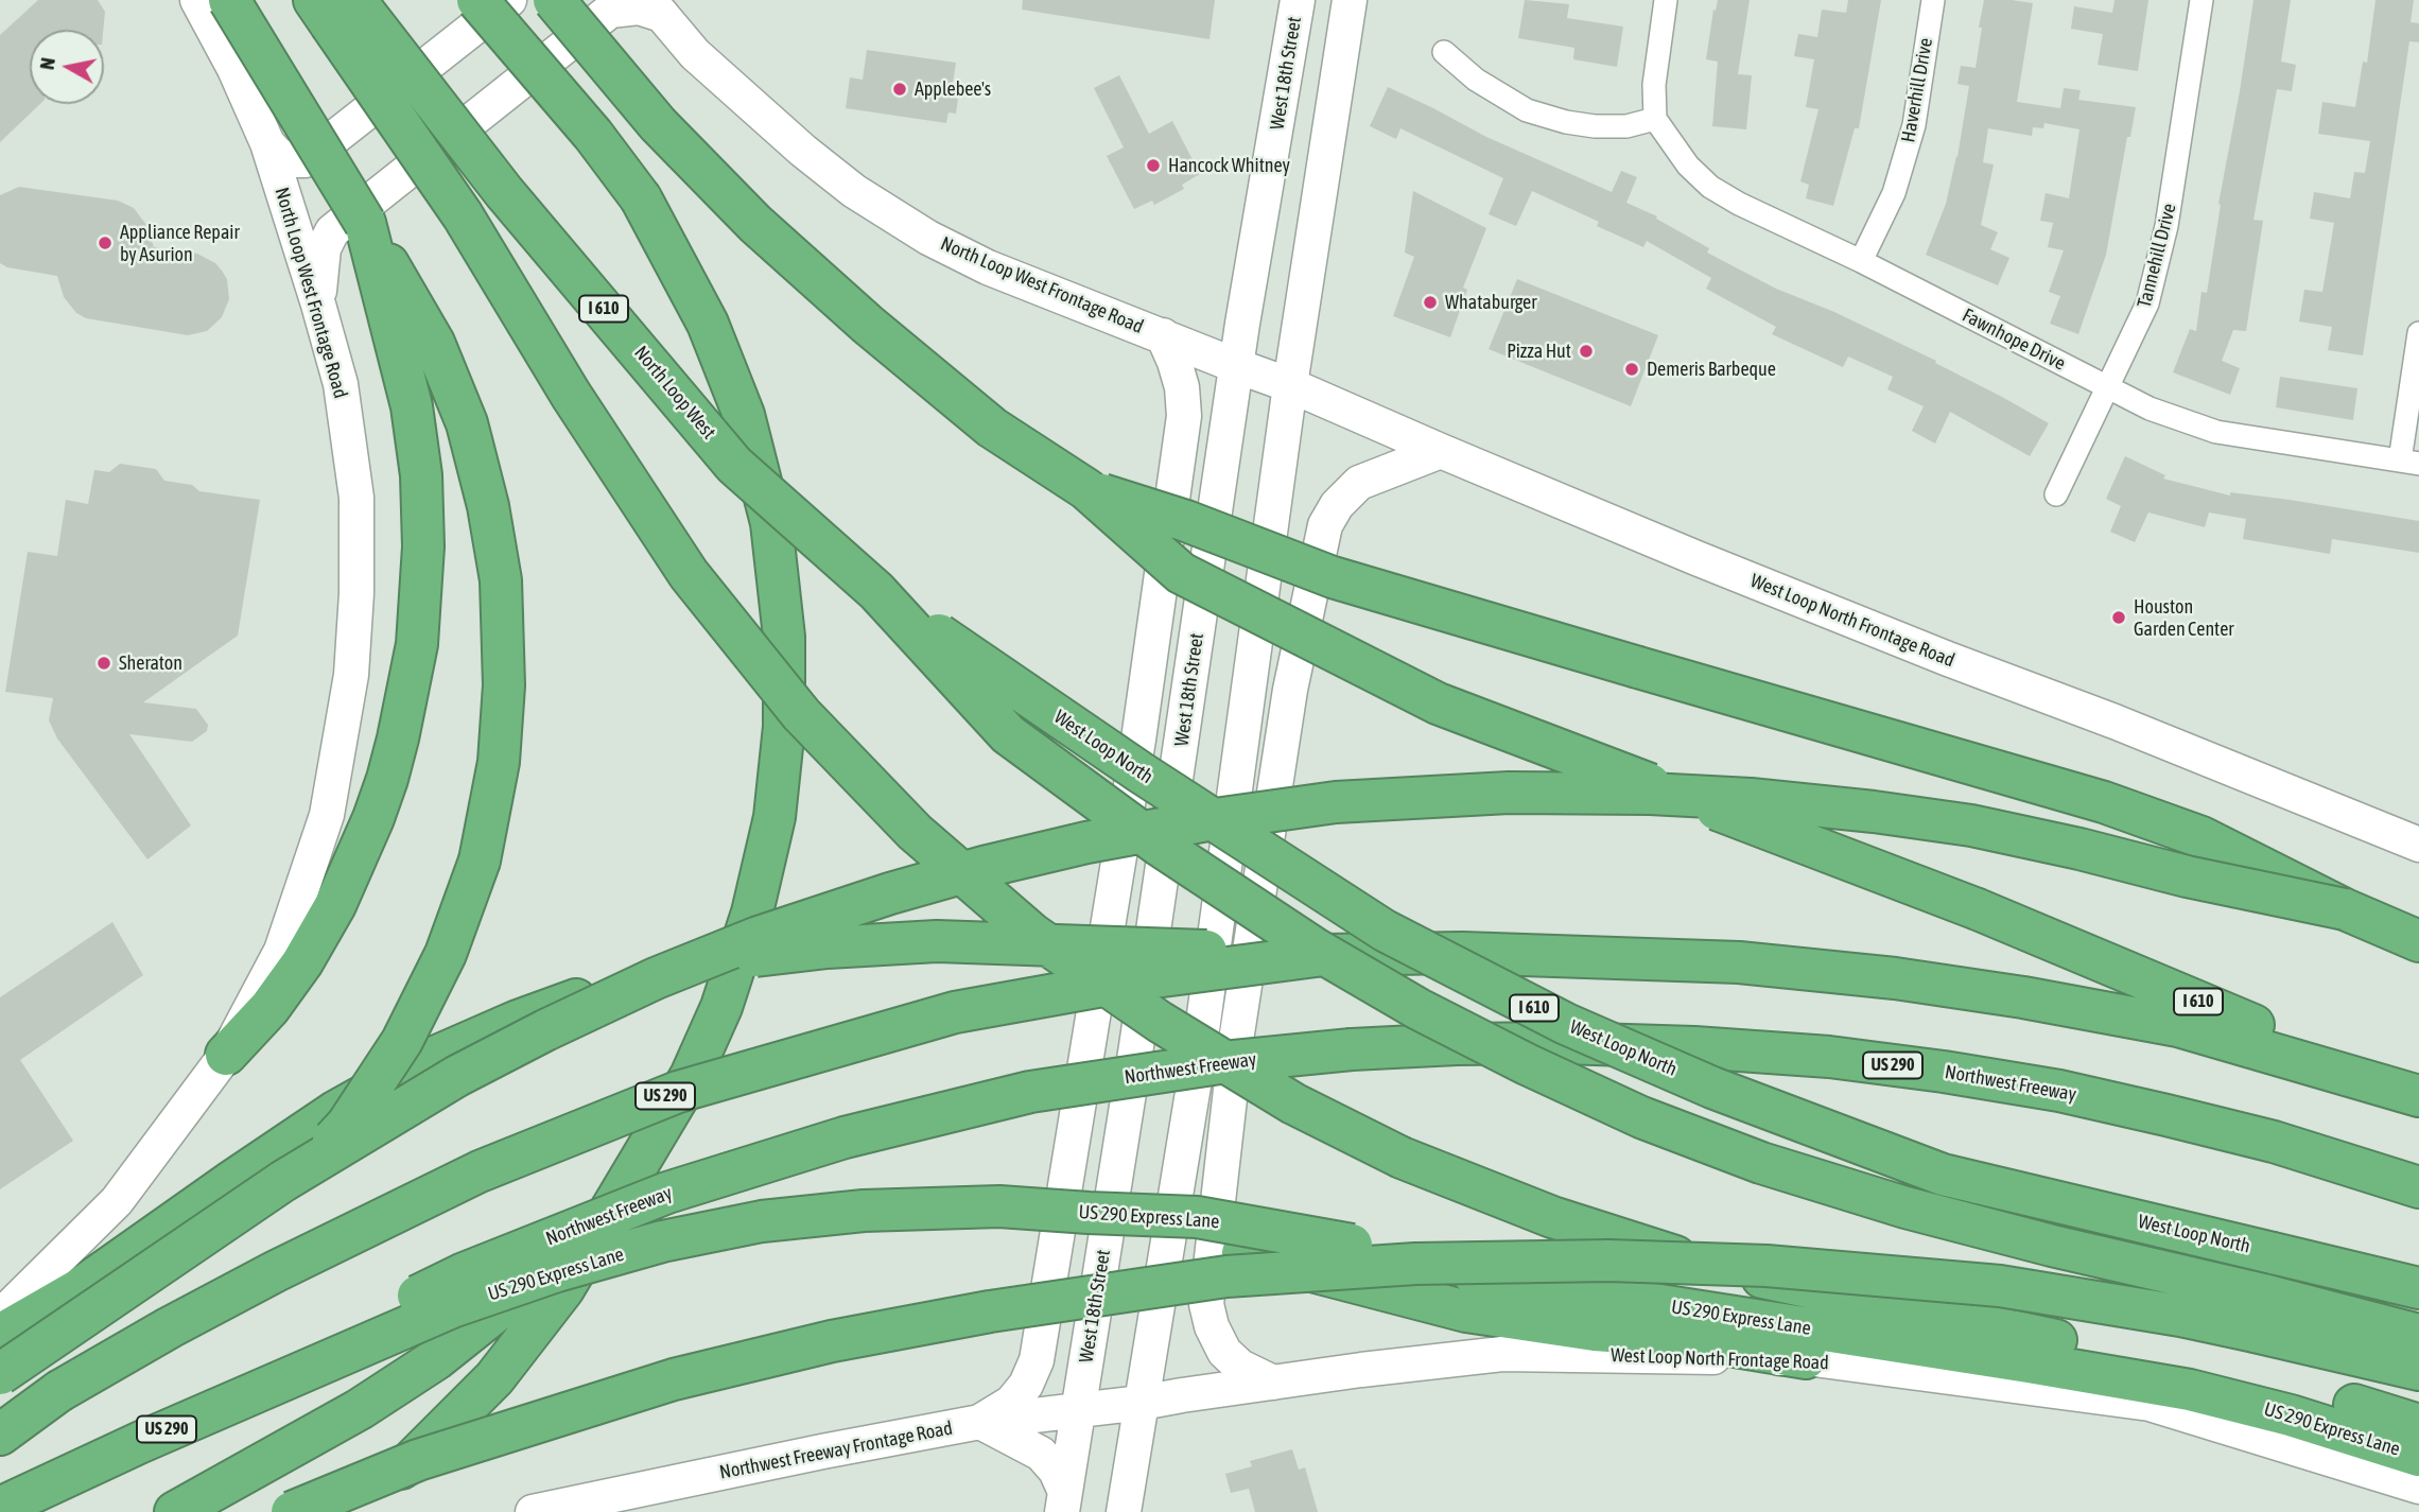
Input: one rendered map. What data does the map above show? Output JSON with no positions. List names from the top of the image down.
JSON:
{
  "streets": {
    "highway": [
      "I 610",
      "North Loop West",
      "West Loop North",
      "US 290",
      "Northwest Freeway",
      "US 290 Express Lane"
    ],
    "main road": [
      "West 18th Street",
      "North Loop West Frontage Road",
      "West Loop North Frontage Road",
      "Northwest Freeway Frontage Road"
    ],
    "street": ["Haverhill Drive", "Tannehill Drive", "Fawnhope Drive"]
  },
  "crossings": [
    ["West 18th Street", "North Loop West Frontage Road"],
    ["West 18th Street", "Northwest Freeway Frontage Road"],
    ["Haverhill Drive", "Fawnhope Drive"],
    ["Tannehill Drive", "Fawnhope Drive"],
    ["North Loop West Frontage Road", "West Loop North Frontage Road"],
    ["I 610", "US 290"],
    ["North Loop West", "West Loop North"],
    ["West Loop North Frontage Road", "Northwest Freeway Frontage Road"]
  ],
  "places": [
    "Applebee's",
    "Hancock Whitney",
    "Appliance Repair by Asurion",
    "Whataburger",
    "Pizza Hut",
    "Demeris Barbeque",
    "Houston Garden Center",
    "Sheraton"
  ],
  "north": "left"
}
